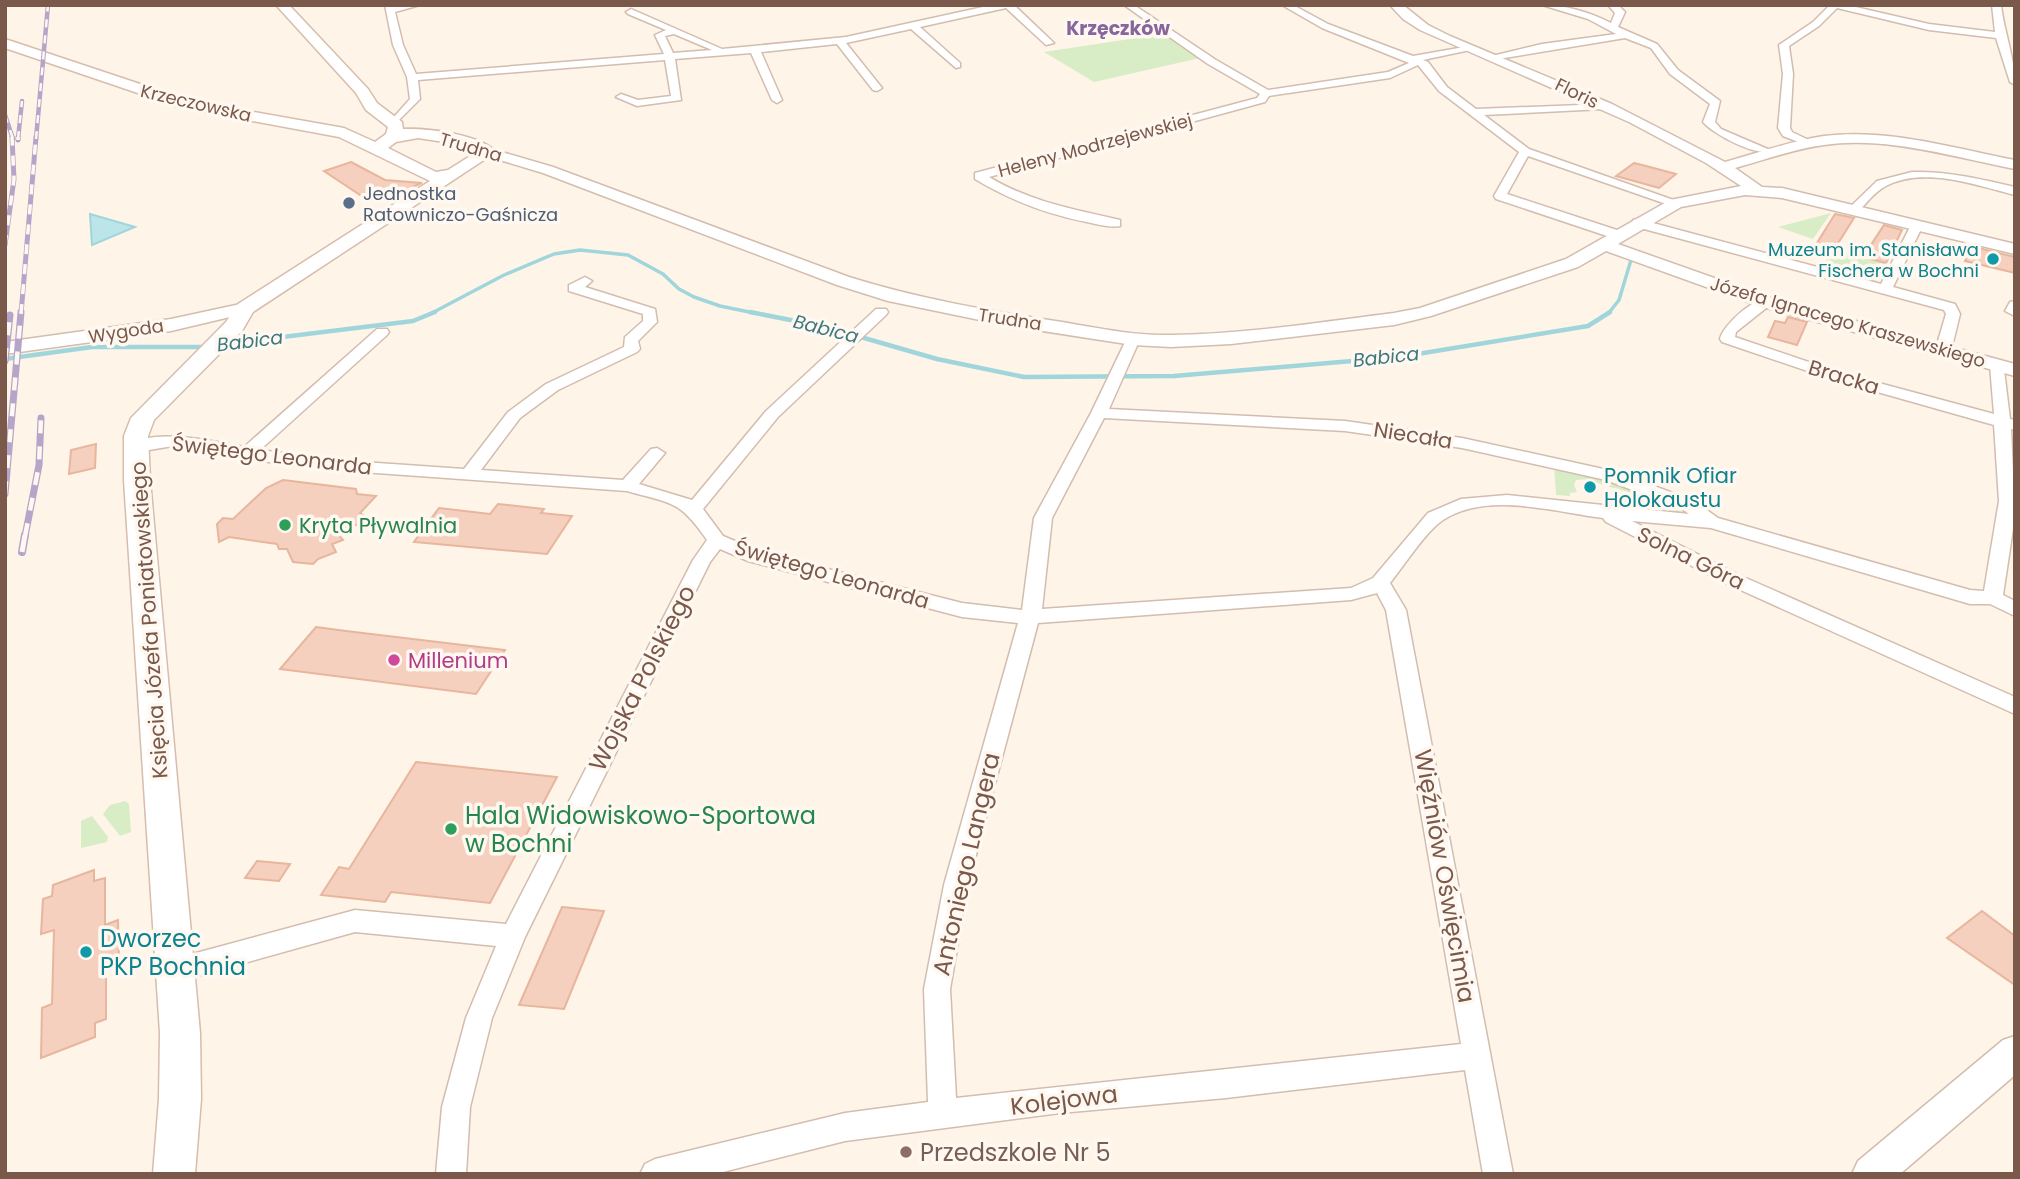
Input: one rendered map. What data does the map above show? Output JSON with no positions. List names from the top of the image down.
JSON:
{
  "streets": {
    "main road": ["Krzeczowska", "Trudna", "Księcia Józefa Poniatowskiego"],
    "street": [
      "Floris",
      "Heleny Modrzejewskiej",
      "Józefa Ignacego Kraszewskiego",
      "Wygoda",
      "Bracka",
      "Niecała",
      "Świętego Leonarda",
      "Solna Góra",
      "Wojska Polskiego",
      "Antoniego Langera",
      "Więźniów Oświęcimia",
      "Kolejowa"
    ]
  },
  "crossings": [
    ["Floris", "Trudna"],
    ["Krzeczowska", "Trudna"],
    ["Krzeczowska", "Księcia Józefa Poniatowskiego"],
    ["Trudna", "Józefa Ignacego Kraszewskiego"],
    ["Trudna", "Księcia Józefa Poniatowskiego"],
    ["Trudna", "Antoniego Langera"],
    ["Józefa Ignacego Kraszewskiego", "Bracka"],
    ["Wygoda", "Księcia Józefa Poniatowskiego"],
    ["Niecała", "Solna Góra"],
    ["Niecała", "Antoniego Langera"],
    ["Świętego Leonarda", "Solna Góra"],
    ["Świętego Leonarda", "Księcia Józefa Poniatowskiego"],
    ["Świętego Leonarda", "Wojska Polskiego"],
    ["Świętego Leonarda", "Antoniego Langera"],
    ["Świętego Leonarda", "Więźniów Oświęcimia"],
    ["Solna Góra", "Więźniów Oświęcimia"],
    ["Antoniego Langera", "Kolejowa"],
    ["Więźniów Oświęcimia", "Kolejowa"]
  ],
  "districts": ["Krzęczków"],
  "water": ["Babica"],
  "places": [
    "Jednostka Ratowniczo-Gaśnicza",
    "Muzeum im. Stanisława Fischera w Bochni",
    "Pomnik Ofiar Holokaustu",
    "Kryta Pływalnia",
    "Millenium",
    "Hala Widowiskowo-Sportowa w Bochni",
    "Dworzec PKP Bochnia",
    "Przedszkole Nr 5"
  ]
}
